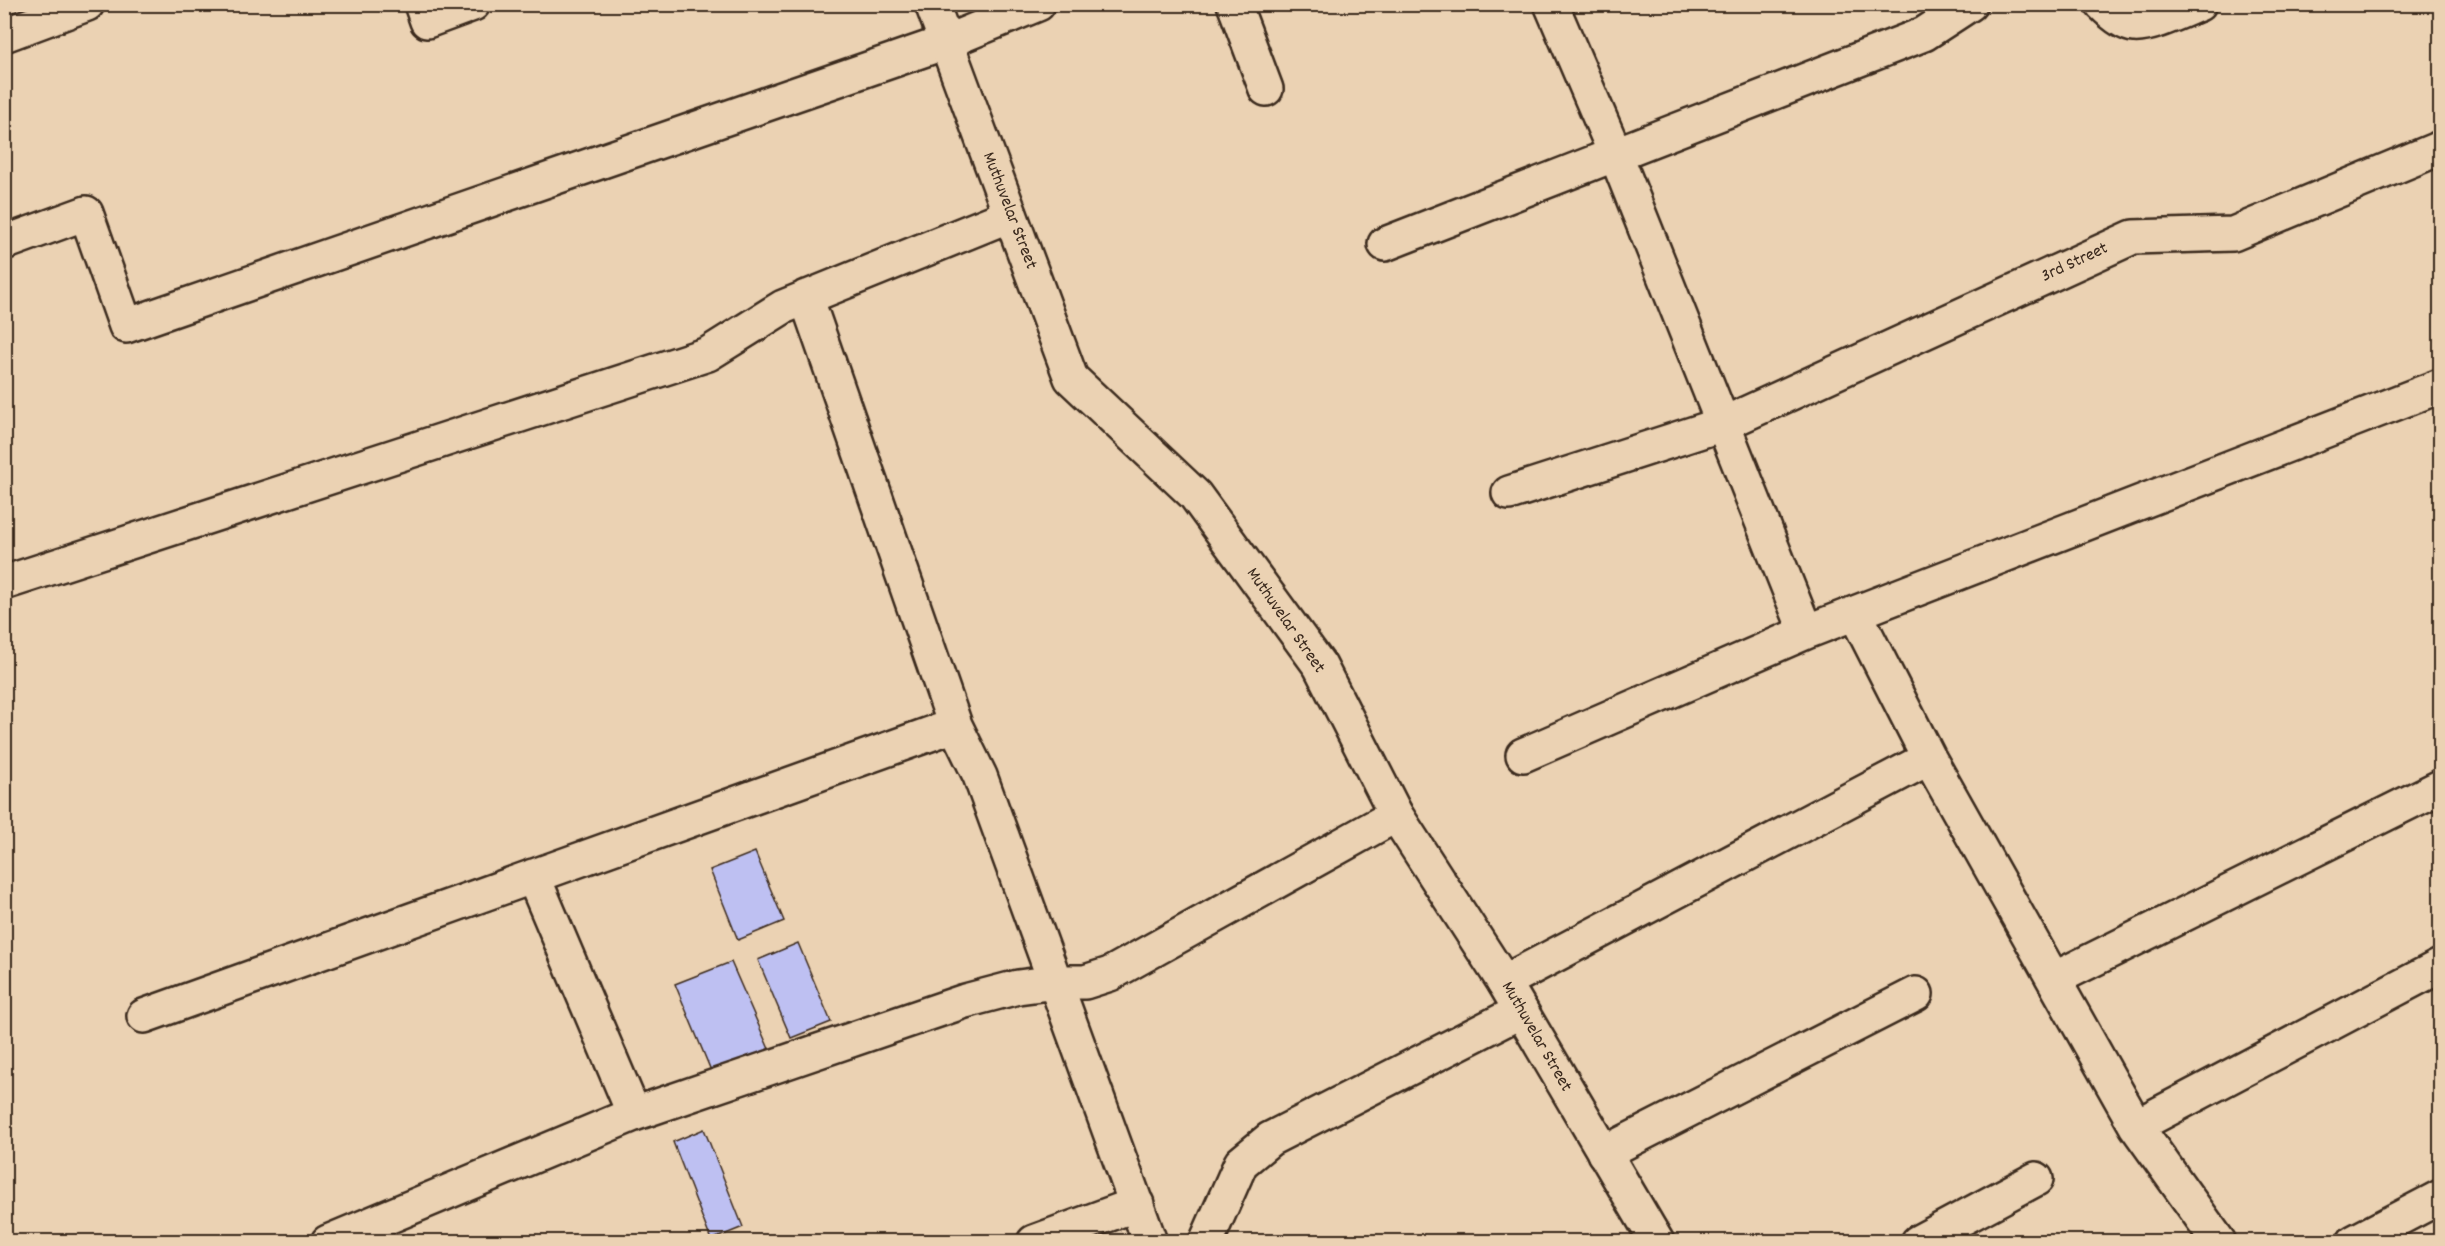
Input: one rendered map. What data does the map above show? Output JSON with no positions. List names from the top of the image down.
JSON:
{
  "streets": {
    "street": ["Muthuvelar Street", "3rd Street"]
  }
}
